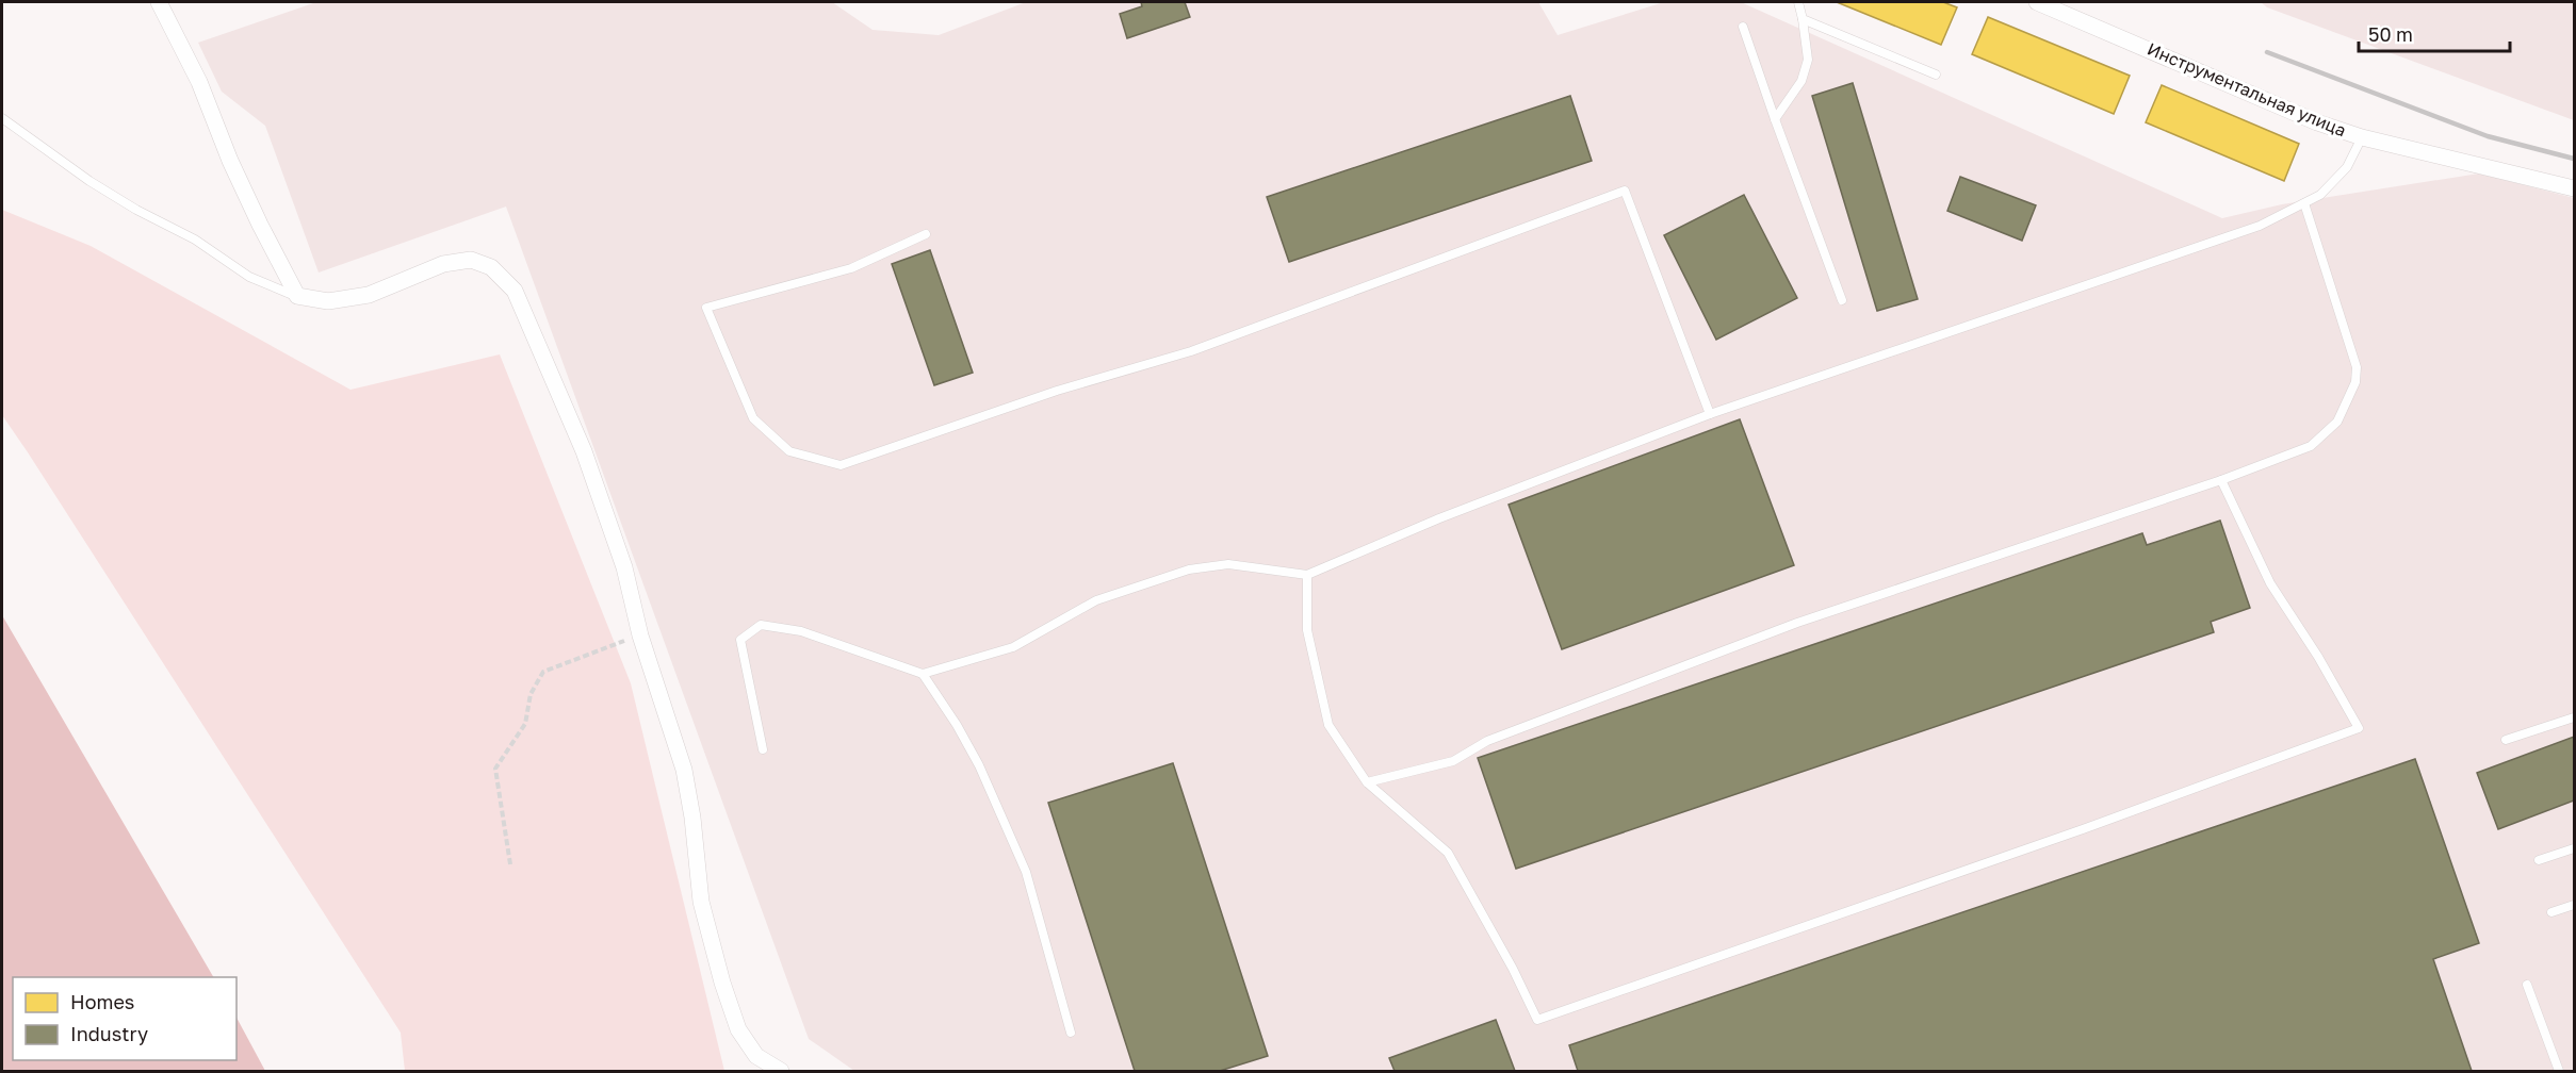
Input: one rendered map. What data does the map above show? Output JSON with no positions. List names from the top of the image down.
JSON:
{
  "streets": {
    "street": ["Инструментальная улица"]
  },
  "legend": ["Homes", "Industry"],
  "scale_bar": "50 m"
}
